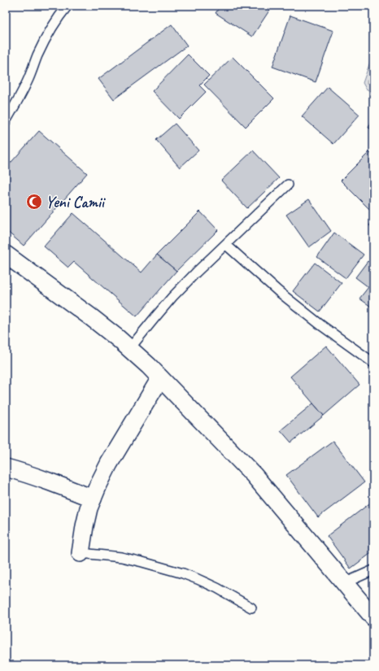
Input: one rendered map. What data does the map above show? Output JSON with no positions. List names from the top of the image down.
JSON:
{
  "places": {
    "mosque": ["Yeni Camii"]
  }
}
